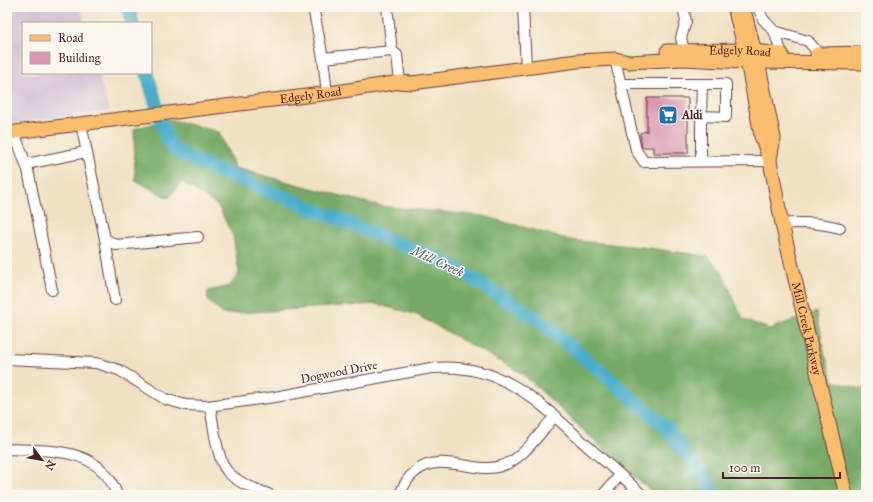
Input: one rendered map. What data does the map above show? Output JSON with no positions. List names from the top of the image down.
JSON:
{
  "streets": {
    "main road": ["Edgely Road", "Mill Creek Parkway"],
    "street": ["Dogwood Drive"]
  },
  "crossings": [
    ["Edgely Road", "Mill Creek Parkway"]
  ],
  "water": ["Mill Creek"],
  "places": {
    "supermarket": ["Aldi"]
  },
  "legend": ["Road", "Building"],
  "scale_bar": "100 m",
  "north": "bottom right"
}
